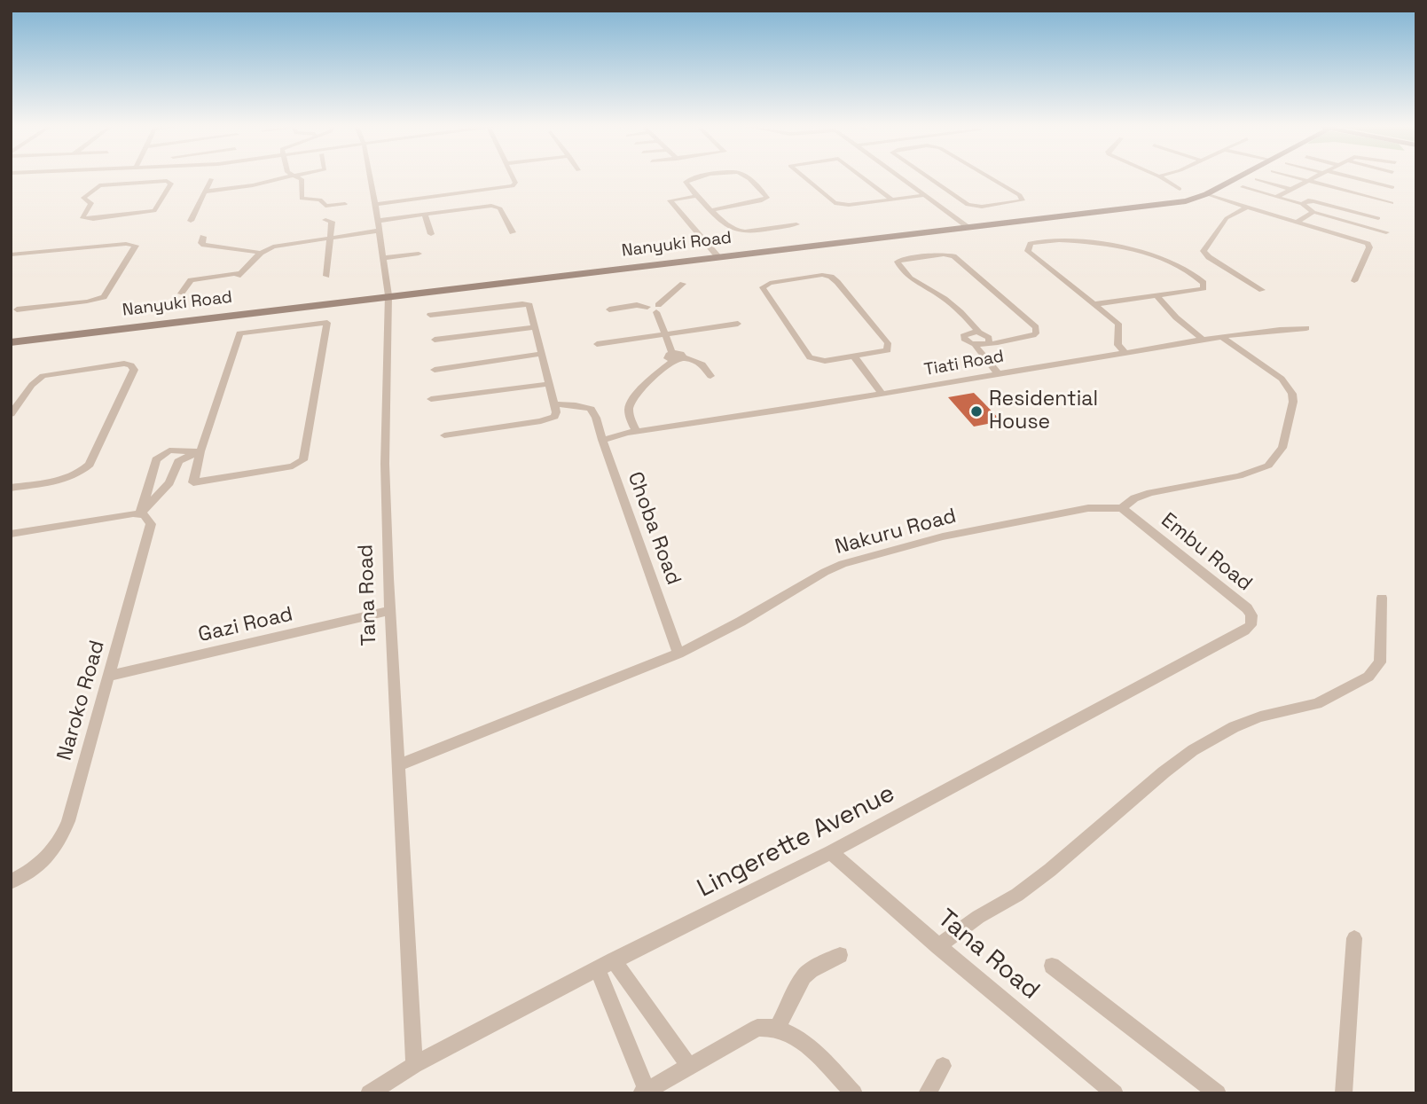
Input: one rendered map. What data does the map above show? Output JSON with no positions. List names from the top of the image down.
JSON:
{
  "streets": {
    "street": [
      "Nanyuki Road",
      "Tiati Road",
      "Choba Road",
      "Nakuru Road",
      "Embu Road",
      "Tana Road",
      "Gazi Road",
      "Naroko Road",
      "Lingerette Avenue"
    ]
  },
  "crossings": [
    ["Nanyuki Road", "Tana Road"],
    ["Tiati Road", "Nakuru Road"],
    ["Choba Road", "Nakuru Road"],
    ["Nakuru Road", "Embu Road"],
    ["Nakuru Road", "Tana Road"],
    ["Embu Road", "Lingerette Avenue"],
    ["Tana Road", "Gazi Road"],
    ["Tana Road", "Lingerette Avenue"],
    ["Gazi Road", "Naroko Road"]
  ],
  "places": ["Residential House"]
}
